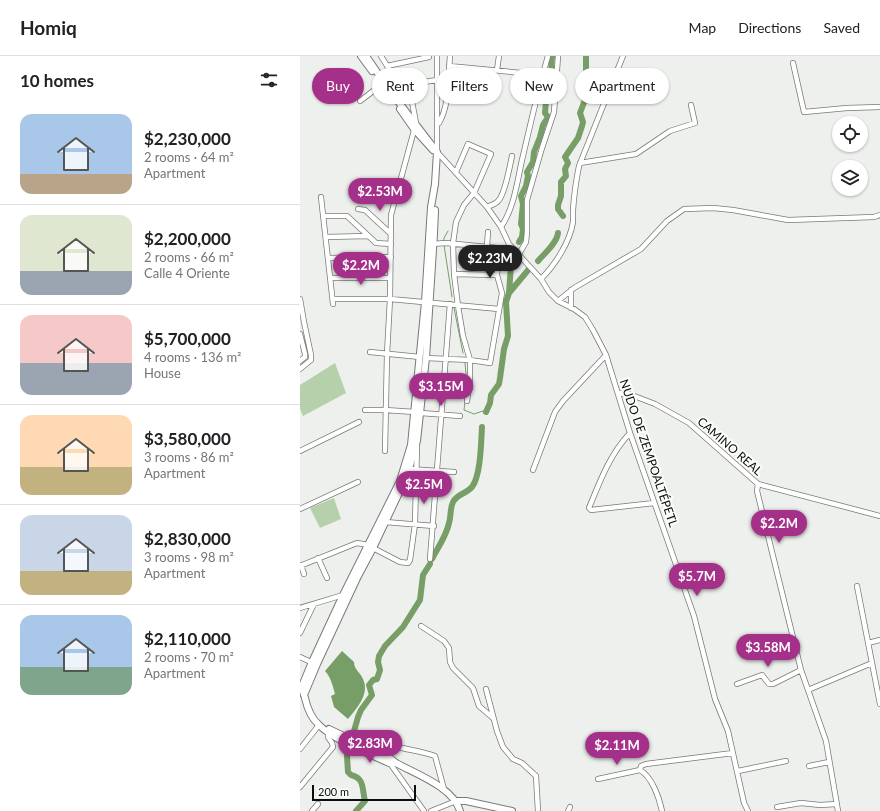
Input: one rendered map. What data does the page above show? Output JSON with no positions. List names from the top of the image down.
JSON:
{
  "streets": {
    "street": ["CAMINO REAL", "NUDO DE ZEMPOALTÉPETL"]
  },
  "crossings": [
    ["CAMINO REAL", "NUDO DE ZEMPOALTÉPETL"]
  ],
  "scale_bar": "200 m",
  "page": {
    "header": "Homiq",
    "nav": ["Map", "Directions", "Saved"],
    "heading": "10 homes",
    "chip": [
      "Buy",
      "Rent",
      "Filters",
      "New",
      "Apartment"
    ],
    "list": [
      {
        "name": "$2,230,000",
        "note": "2 rooms · 64 m² · Apartment"
      },
      {
        "name": "$2,200,000",
        "note": "2 rooms · 66 m² · Calle 4 Oriente"
      },
      {
        "name": "$5,700,000",
        "note": "4 rooms · 136 m² · House"
      },
      {
        "name": "$3,580,000",
        "note": "3 rooms · 86 m² · Apartment"
      },
      {
        "name": "$2,830,000",
        "note": "3 rooms · 98 m² · Apartment"
      },
      {
        "name": "$2,110,000",
        "note": "2 rooms · 70 m² · Apartment"
      }
    ],
    "price": [
      "$2.53M",
      "$2.23M",
      "$2.2M",
      "$3.15M",
      "$2.5M",
      "$2.2M",
      "$5.7M",
      "$3.58M",
      "$2.83M",
      "$2.11M"
    ],
    "scale": "200 m"
  }
}
